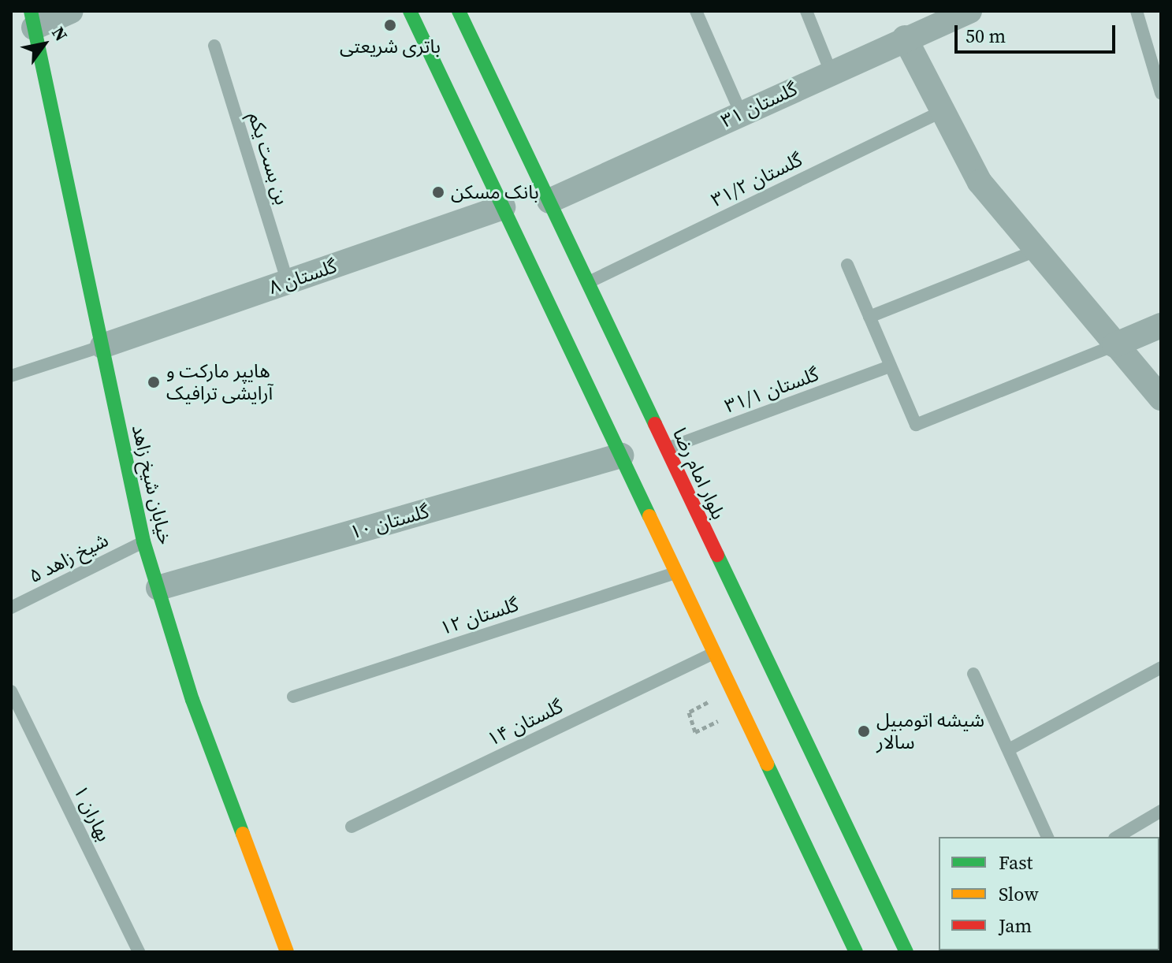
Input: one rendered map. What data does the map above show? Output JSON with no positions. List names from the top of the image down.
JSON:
{
  "streets": {
    "main road": ["بلوار امام رضا", "خیابان شیخ زاهد"],
    "street": ["گلستان ۳۱", "گلستان ۸", "گلستان ۱۰"],
    "lane": [
      "بن بست یکم",
      "گلستان ۳۱/۲",
      "گلستان ۳۱/۱",
      "شیخ زاهد ۵",
      "گلستان ۱۲",
      "گلستان ۱۴",
      "بهاران ۱"
    ]
  },
  "crossings": [
    ["گلستان ۳۱", "بلوار امام رضا"],
    ["بن بست یکم", "گلستان ۸"],
    ["گلستان ۳۱/۲", "بلوار امام رضا"],
    ["گلستان ۸", "خیابان شیخ زاهد"],
    ["گلستان ۳۱/۱", "بلوار امام رضا"],
    ["خیابان شیخ زاهد", "گلستان ۱۰"],
    ["خیابان شیخ زاهد", "شیخ زاهد ۵"]
  ],
  "places": [
    "باتری شریعتی",
    "بانک مسکن",
    "هایپر مارکت و آرایشی ترافیک",
    "شیشه اتومبیل سالار"
  ],
  "legend": ["Fast", "Slow", "Jam"],
  "scale_bar": "50 m",
  "north": "top right"
}
